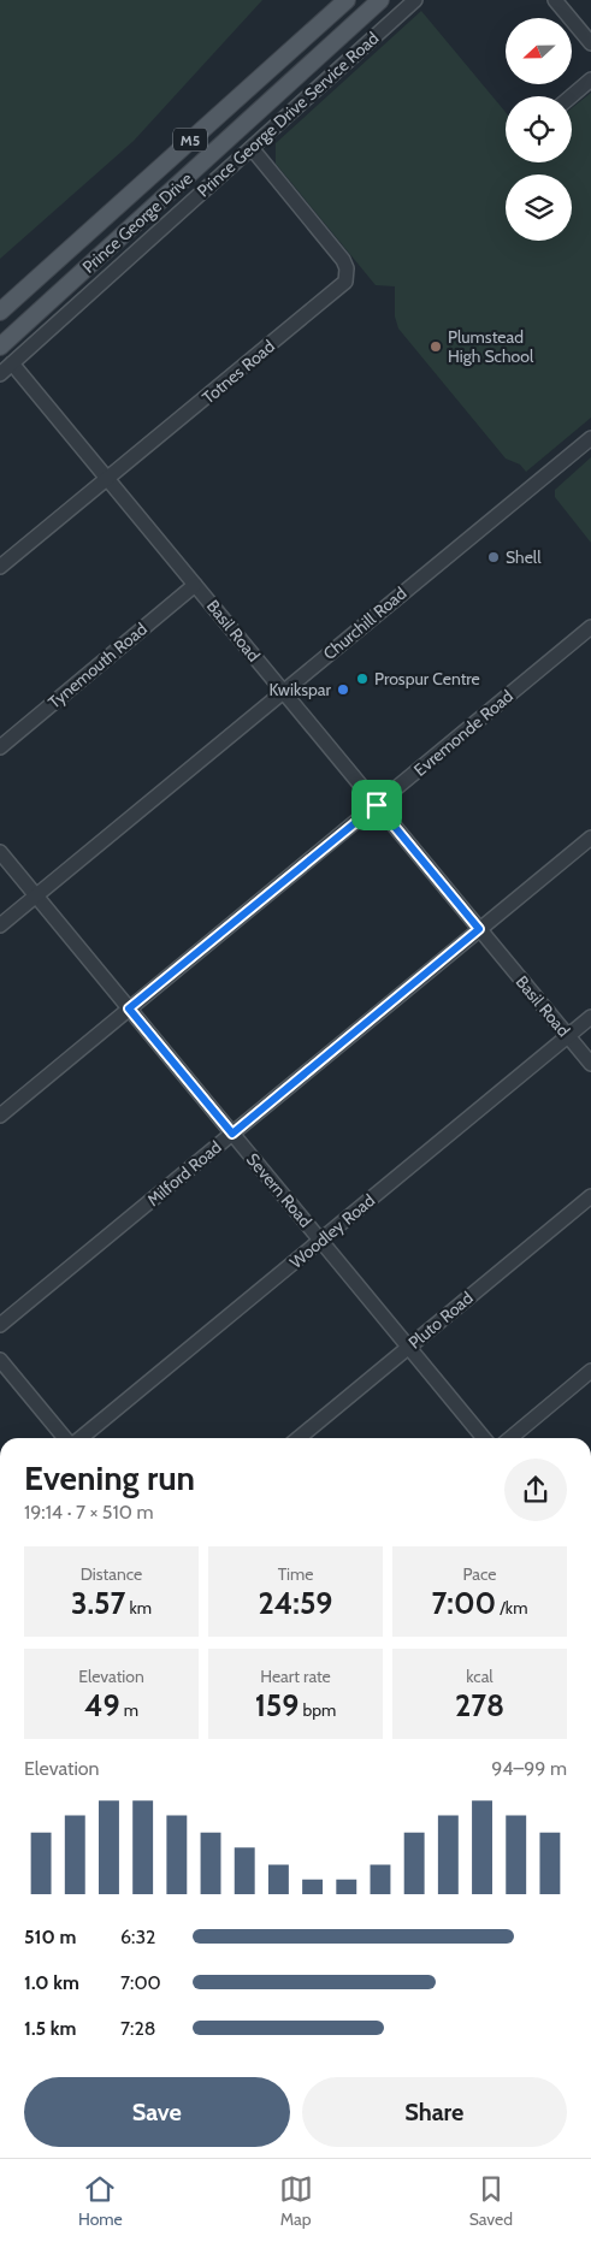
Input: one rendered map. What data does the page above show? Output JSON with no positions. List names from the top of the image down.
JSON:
{
  "streets": {
    "main road": ["M5", "Prince George Drive"],
    "street": [
      "Prince George Drive Service Road",
      "Totnes Road",
      "Churchill Road",
      "Basil Road",
      "Tynemouth Road",
      "Evremonde Road",
      "Milford Road",
      "Severn Road",
      "Woodley Road",
      "Pluto Road"
    ]
  },
  "crossings": [
    ["Prince George Drive Service Road", "Totnes Road"],
    ["Prince George Drive Service Road", "Basil Road"],
    ["Totnes Road", "Basil Road"],
    ["Churchill Road", "Basil Road"],
    ["Churchill Road", "Severn Road"],
    ["Basil Road", "Tynemouth Road"],
    ["Basil Road", "Evremonde Road"],
    ["Basil Road", "Milford Road"],
    ["Basil Road", "Woodley Road"],
    ["Evremonde Road", "Severn Road"],
    ["Milford Road", "Severn Road"],
    ["Severn Road", "Woodley Road"],
    ["Severn Road", "Pluto Road"]
  ],
  "places": [
    "Plumstead High School",
    "Shell",
    "Prospur Centre",
    "Kwikspar"
  ],
  "north": "left",
  "page": {
    "heading": ["Evening run", "19:14 · 7 × 510 m"],
    "stats": [
      ["Distance", "3.57 km"],
      ["Time", "24:59"],
      ["Pace", "7:00 /km"],
      ["Elevation", "49 m"],
      ["Heart rate", "159 bpm"],
      ["kcal", "278"]
    ],
    "chart": ["Elevation", "94–99 m"],
    "list": [
      {
        "name": "510 m",
        "note": "6:32"
      },
      {
        "name": "1.0 km",
        "note": "7:00"
      },
      {
        "name": "1.5 km",
        "note": "7:28"
      }
    ],
    "buttons": ["Save", "Share"],
    "tabs": ["Home", "Map", "Saved"]
  }
}
